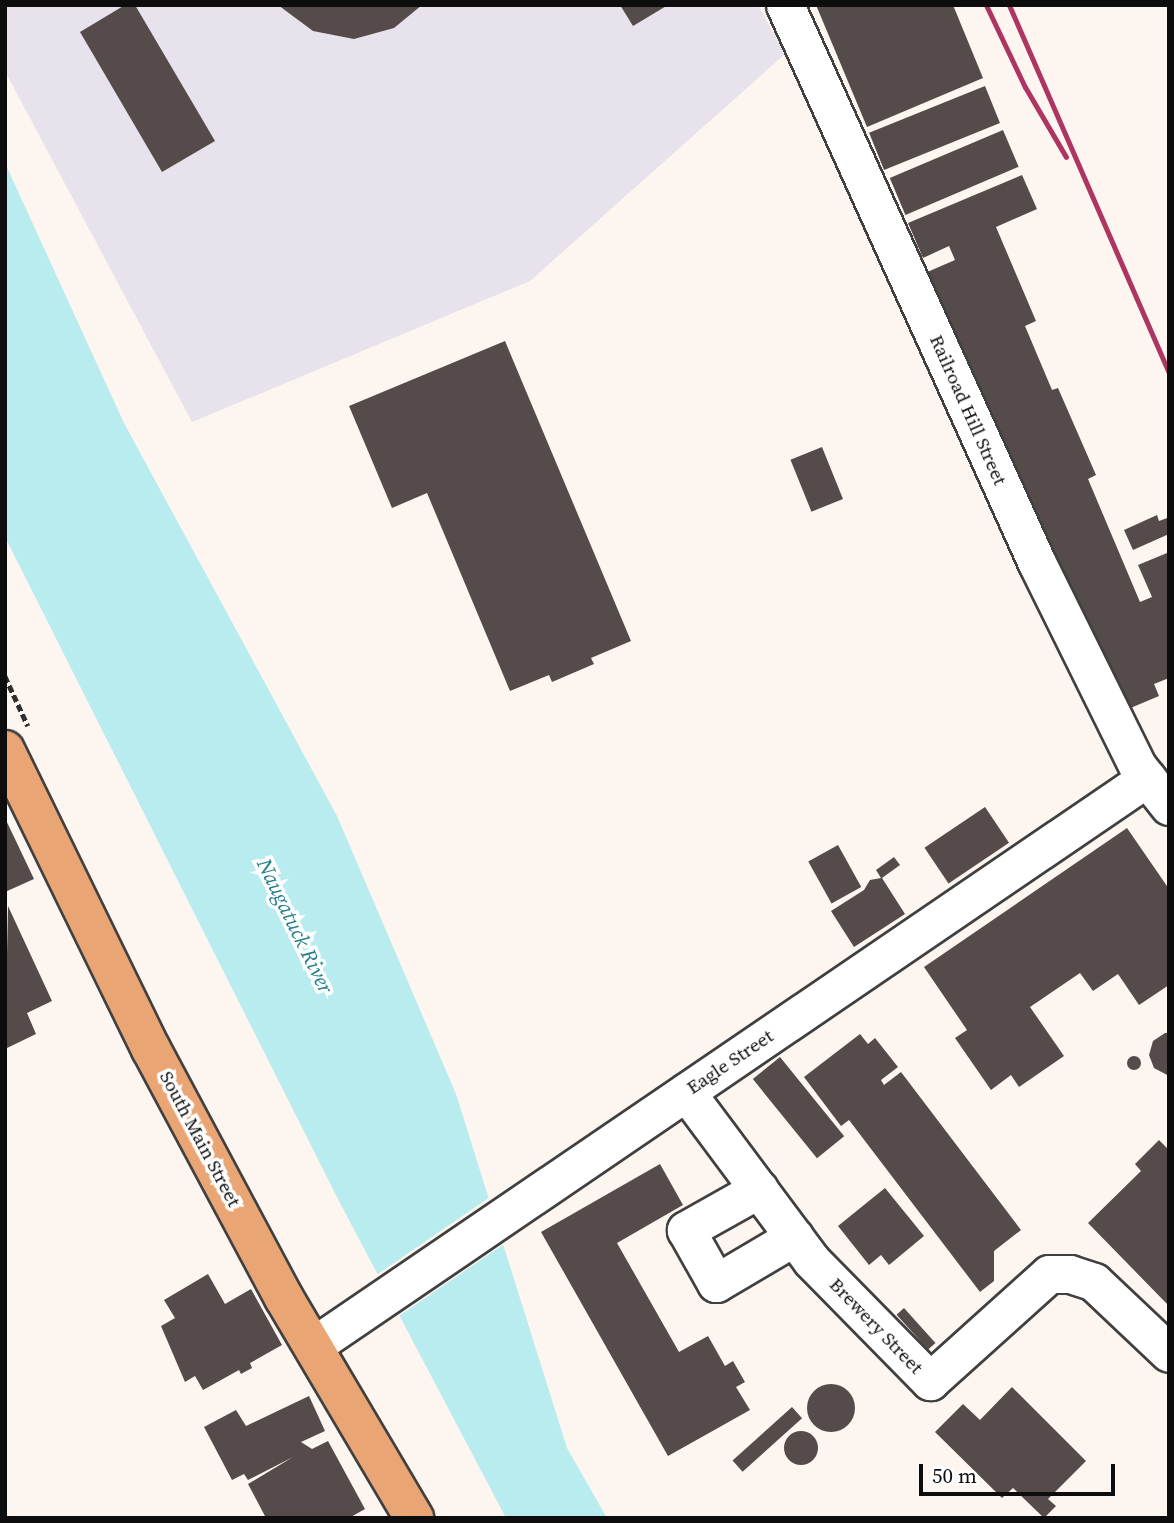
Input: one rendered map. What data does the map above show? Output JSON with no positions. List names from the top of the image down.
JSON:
{
  "streets": {
    "main road": ["South Main Street"],
    "street": ["Railroad Hill Street", "Eagle Street", "Brewery Street"]
  },
  "crossings": [
    ["Railroad Hill Street", "Eagle Street"],
    ["Eagle Street", "South Main Street"],
    ["Eagle Street", "Brewery Street"]
  ],
  "water": ["Naugatuck River"],
  "scale_bar": "50 m"
}
